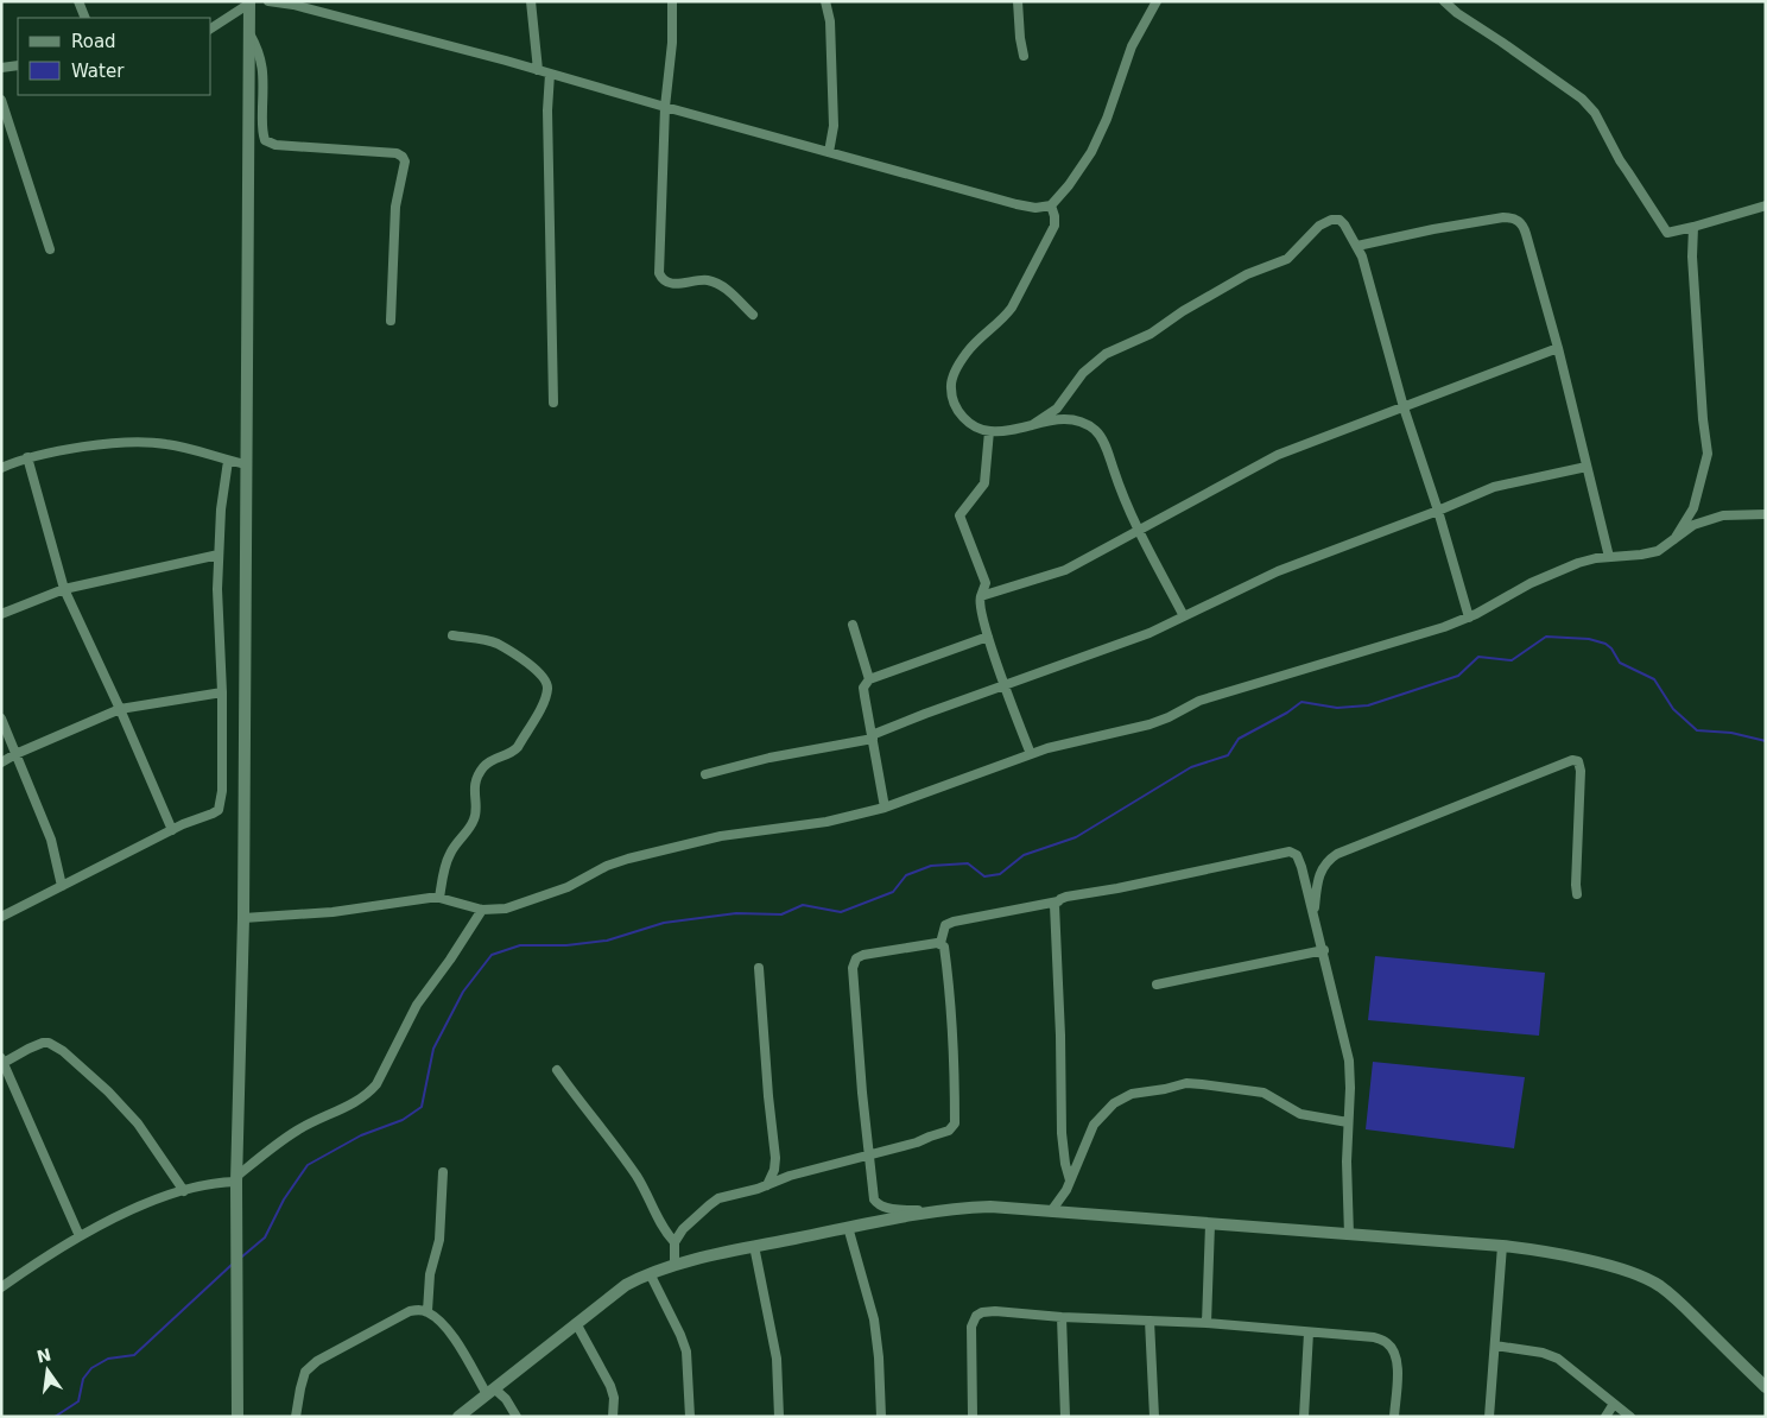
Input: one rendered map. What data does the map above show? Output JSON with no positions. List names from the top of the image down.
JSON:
{
  "legend": ["Road", "Water"],
  "north": "top"
}
